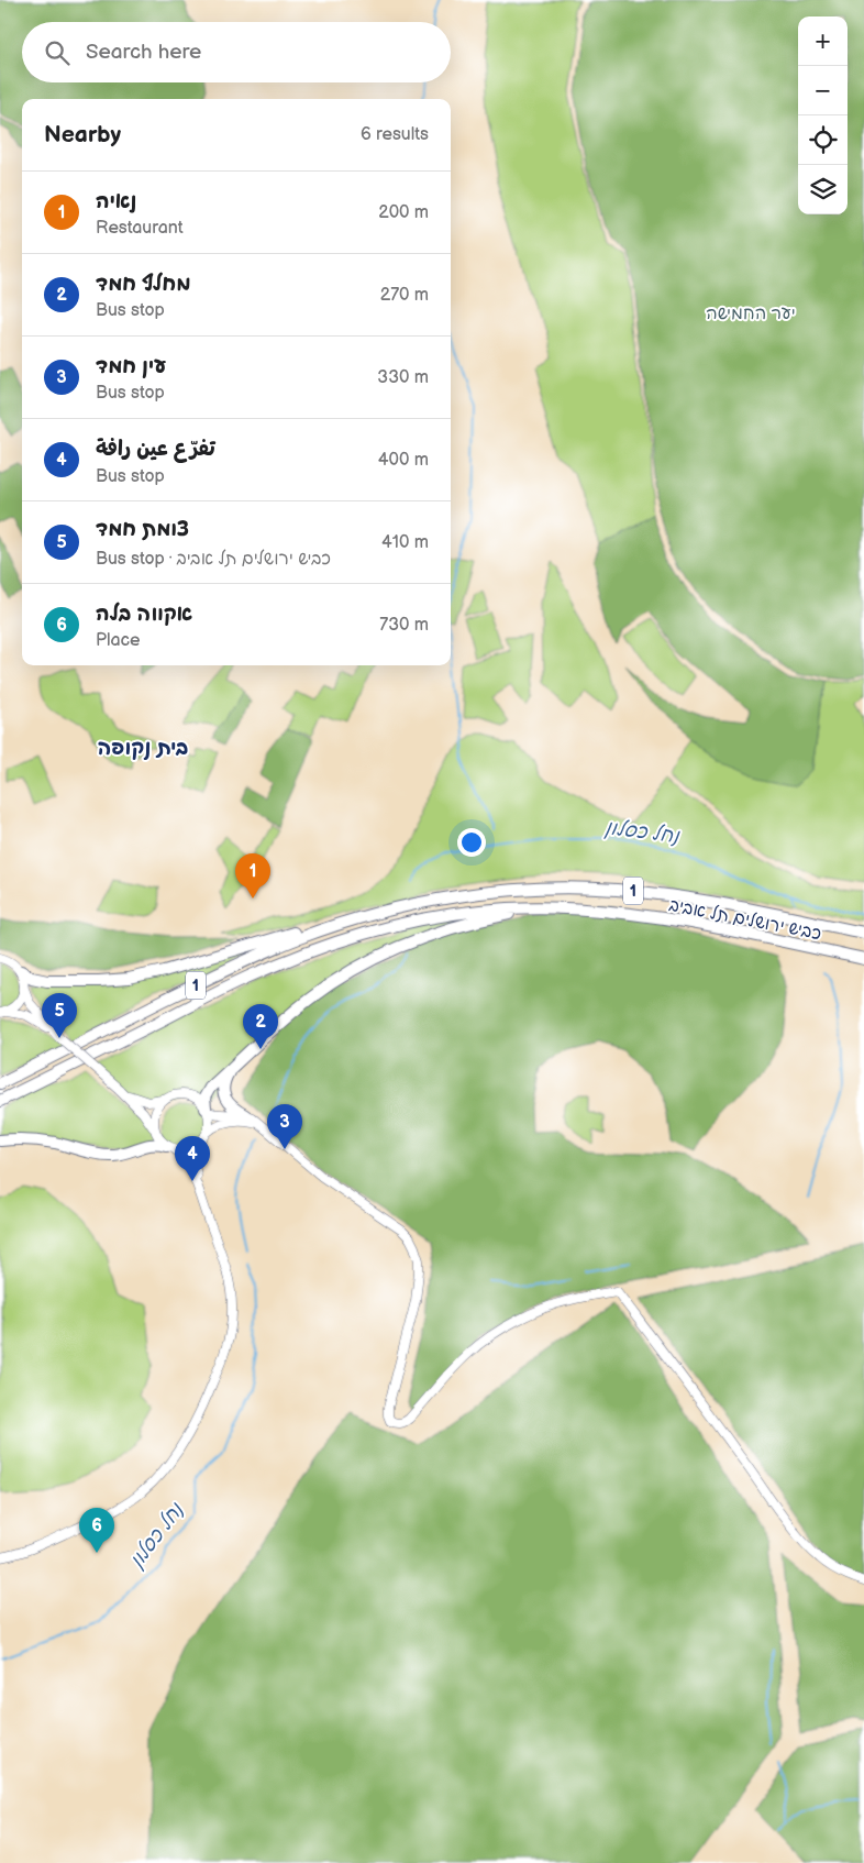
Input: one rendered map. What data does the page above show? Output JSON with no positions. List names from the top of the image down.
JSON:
{
  "streets": {
    "highway": ["1", "כביש ירושלים תל אביב"]
  },
  "districts": ["בית נקופה"],
  "water": ["נחל כסלון"],
  "parks": ["יער החמישה"],
  "page": {
    "map_buttons": ["+", "−"],
    "search": "Search here",
    "heading": ["Nearby", "6 results"],
    "list": [
      {
        "mark": "1",
        "name": "נאיה",
        "note": "Restaurant",
        "value": "200 m"
      },
      {
        "mark": "2",
        "name": "מחלף חמד",
        "note": "Bus stop",
        "value": "270 m"
      },
      {
        "mark": "3",
        "name": "עין חמד",
        "note": "Bus stop",
        "value": "330 m"
      },
      {
        "mark": "4",
        "name": "تفرّع عين رافة",
        "note": "Bus stop",
        "value": "400 m"
      },
      {
        "mark": "5",
        "name": "צומת חמד",
        "note": "Bus stop · כביש ירושלים תל אביב",
        "value": "410 m"
      },
      {
        "mark": "6",
        "name": "אקווה בלה",
        "note": "Place",
        "value": "730 m"
      }
    ],
    "pins": [
      "1",
      "5",
      "2",
      "3",
      "4",
      "6"
    ]
  }
}
